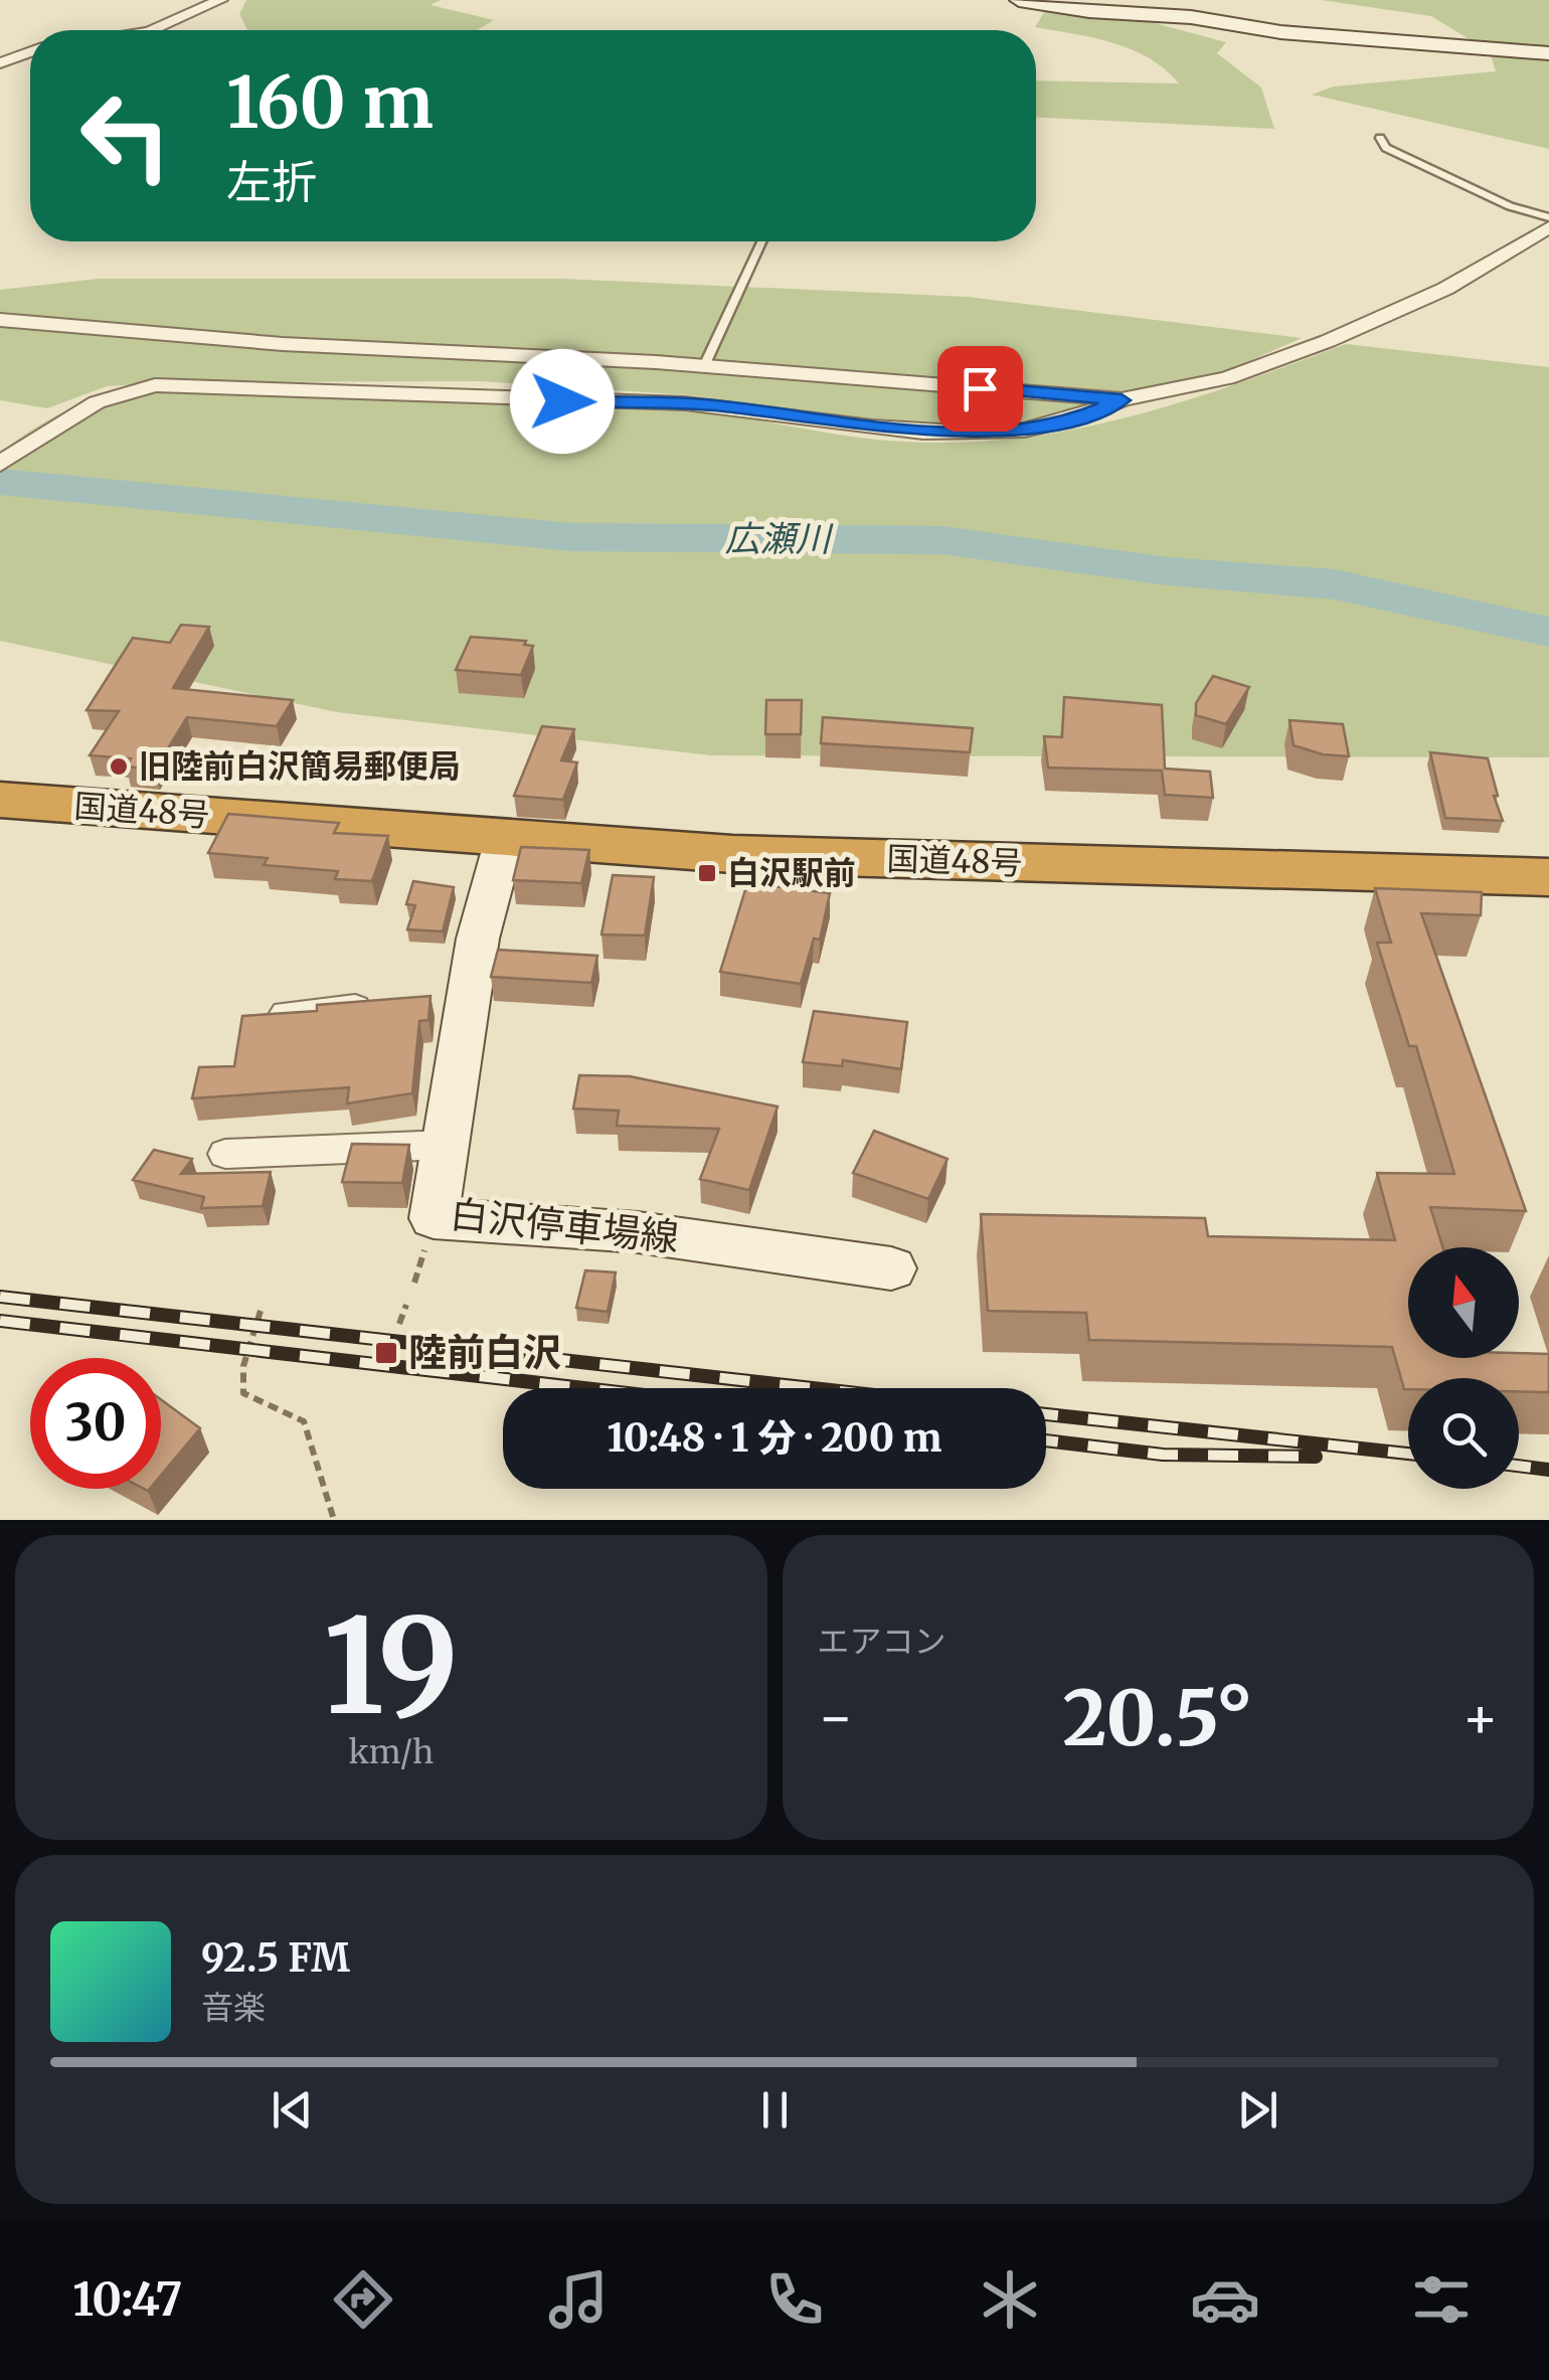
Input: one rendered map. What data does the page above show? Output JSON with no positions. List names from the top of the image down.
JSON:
{
  "streets": {
    "highway": ["国道48号"],
    "street": ["白沢停車場線"]
  },
  "crossings": [
    ["国道48号", "白沢停車場線"]
  ],
  "water": ["広瀬川"],
  "places": {
    "other": ["旧陸前白沢簡易郵便局"],
    "transit": ["白沢駅前", "陸前白沢"]
  },
  "north": "top",
  "page": {
    "turn": ["160 m", "左折"],
    "limit": "30",
    "trip": "10:48 · 1 分 · 200 m",
    "tile": [
      ["19", "km/h"],
      "エアコン"
    ],
    "heat": ["−", "20.5°", "+"],
    "song": ["92.5 FM", "音楽"],
    "tabs": "10:47"
  }
}
